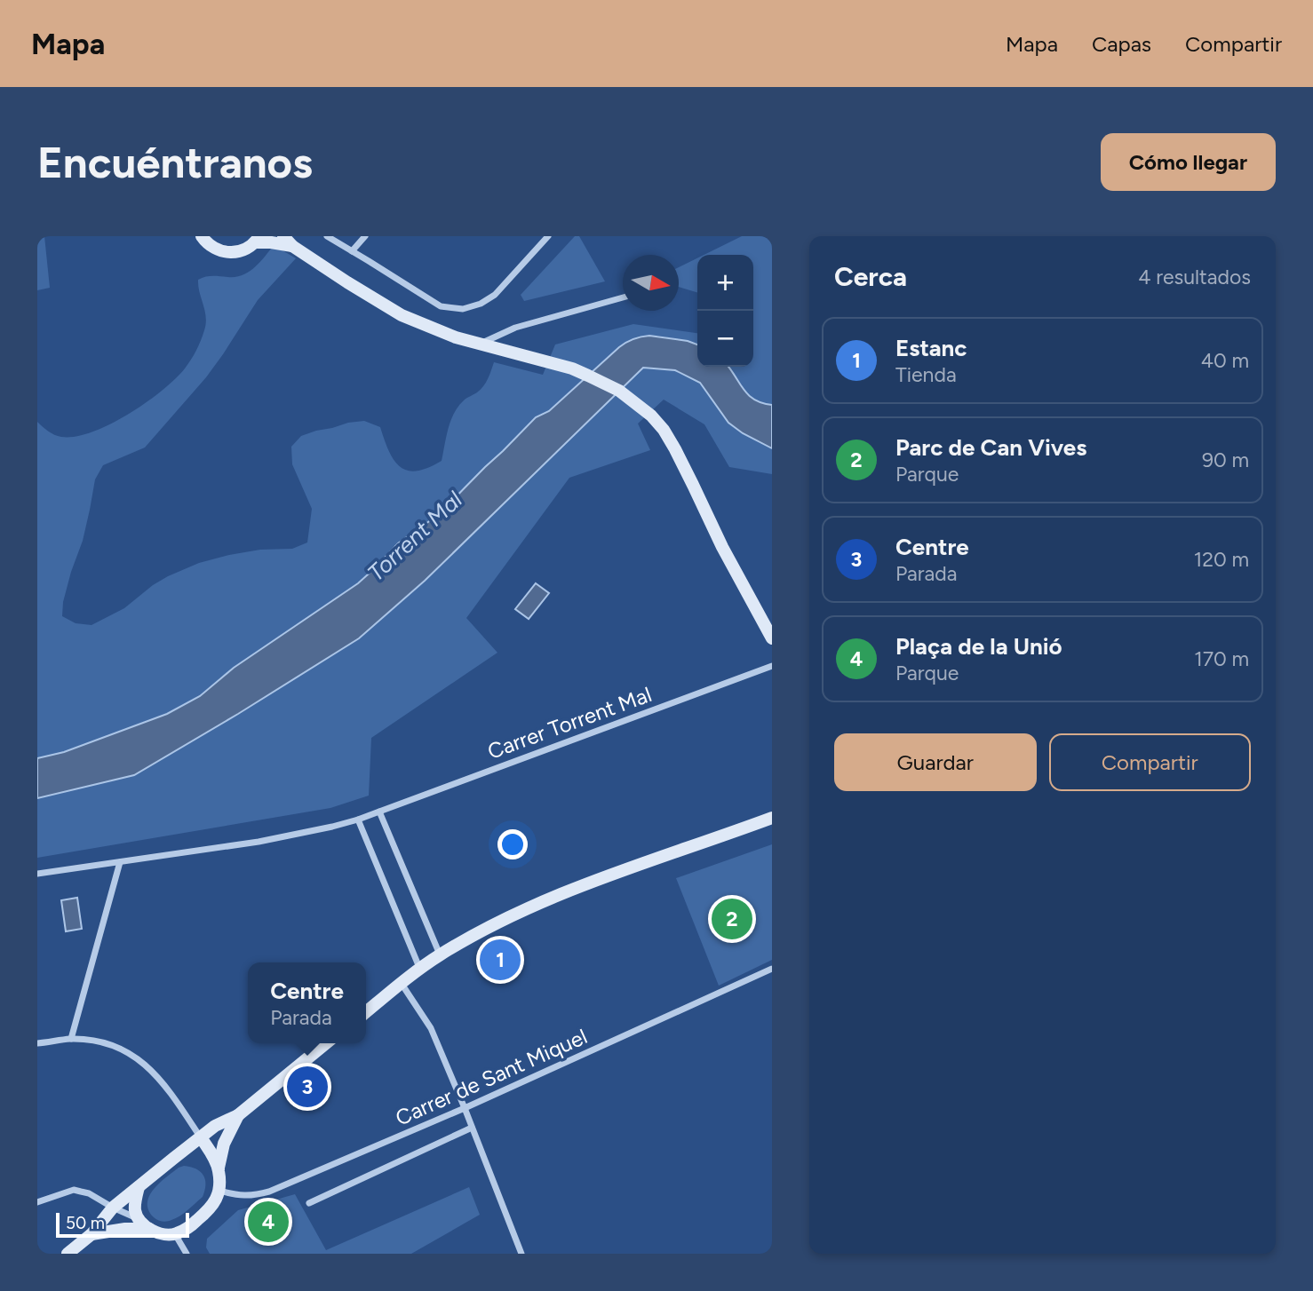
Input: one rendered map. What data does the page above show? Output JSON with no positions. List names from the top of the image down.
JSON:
{
  "streets": {
    "street": ["Carrer Torrent Mal", "Carrer de Sant Miquel"]
  },
  "water": ["Torrent Mal"],
  "scale_bar": "50 m",
  "north": "right",
  "page": {
    "header": "Mapa",
    "nav": ["Mapa", "Capas", "Compartir"],
    "buttons": [
      "Cómo llegar",
      ["Guardar", "Compartir"]
    ],
    "title": "Encuéntranos",
    "heading": ["Cerca", "4 resultados"],
    "map_buttons": ["+", "−"],
    "list": [
      {
        "mark": "1",
        "name": "Estanc",
        "note": "Tienda",
        "value": "40 m"
      },
      {
        "mark": "2",
        "name": "Parc de Can Vives",
        "note": "Parque",
        "value": "90 m"
      },
      {
        "mark": "3",
        "name": "Centre",
        "note": "Parada",
        "value": "120 m"
      },
      {
        "mark": "4",
        "name": "Plaça de la Unió",
        "note": "Parque",
        "value": "170 m"
      }
    ],
    "pins": [
      "2",
      "1",
      "3",
      "4"
    ],
    "popup": ["Centre", "Parada"],
    "scale": "50 m"
  }
}
